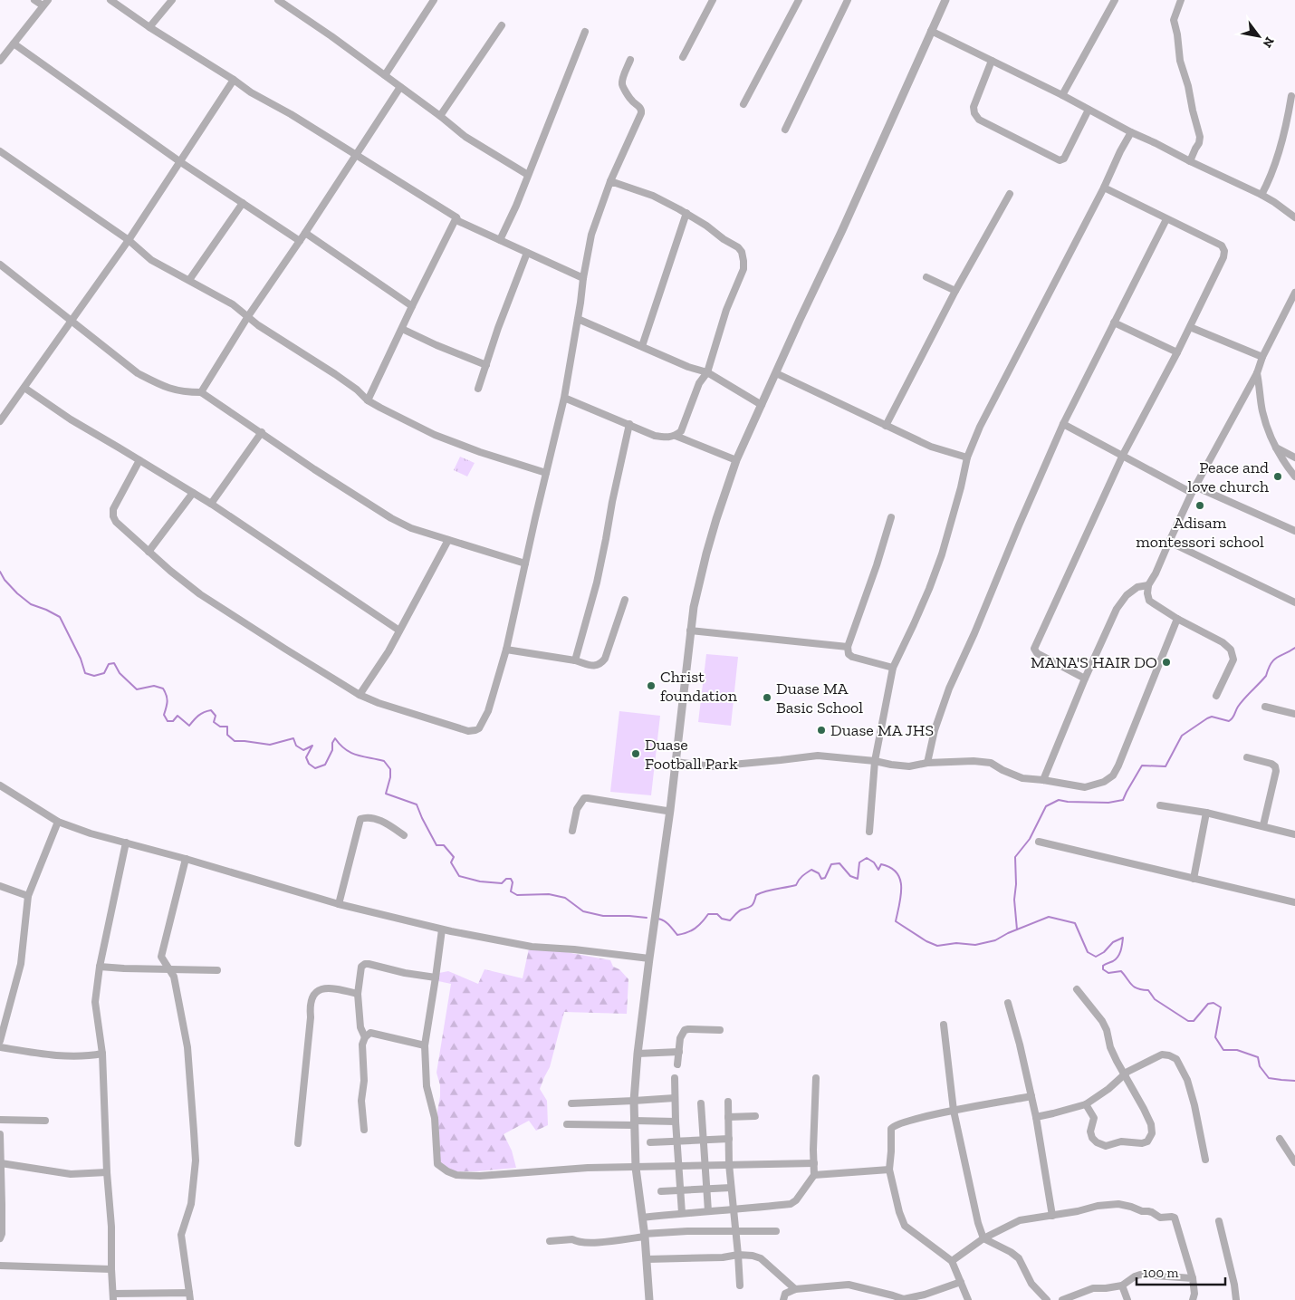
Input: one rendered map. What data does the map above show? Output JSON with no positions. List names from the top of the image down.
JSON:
{
  "places": [
    "Peace and love church",
    "Adisam montessori school",
    "MANA'S HAIR DO",
    "Christ foundation",
    "Duase MA Basic School",
    "Duase MA JHS",
    "Duase Football Park"
  ],
  "scale_bar": "100 m",
  "north": "bottom right"
}
